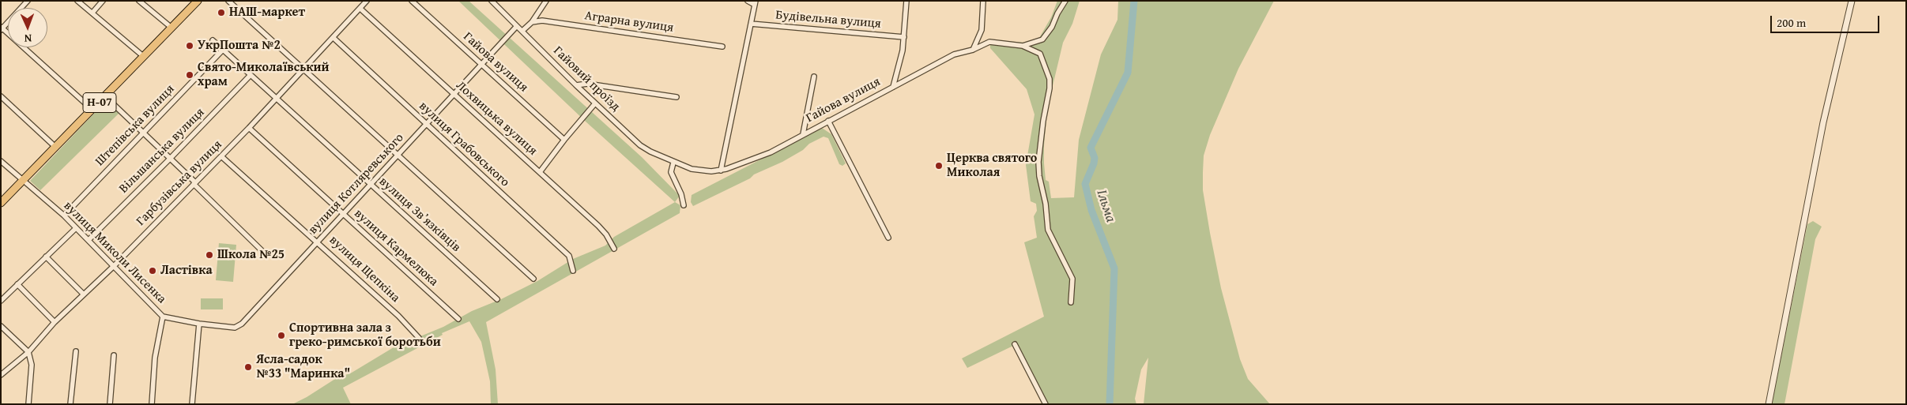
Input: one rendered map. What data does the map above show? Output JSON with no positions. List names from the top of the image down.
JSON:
{
  "streets": {
    "main road": ["Н-07"],
    "street": [
      "Будівельна вулиця",
      "Аграрна вулиця",
      "Гайова вулиця",
      "Гайовий проїзд",
      "Лохвицька вулиця",
      "Штепівська вулиця",
      "вулиця Грабовського",
      "Вільшанська вулиця",
      "Гарбузівська вулиця",
      "вулиця Котляревського",
      "вулиця Звʼязківців",
      "вулиця Кармелюка",
      "вулиця Миколи Лисенка",
      "вулиця Щепкіна"
    ]
  },
  "crossings": [
    ["Гайова вулиця", "Гайовий проїзд"],
    ["Гайова вулиця", "вулиця Котляревського"],
    ["Гайовий проїзд", "вулиця Котляревського"],
    ["Н-07", "вулиця Миколи Лисенка"],
    ["Лохвицька вулиця", "Гарбузівська вулиця"],
    ["Лохвицька вулиця", "вулиця Котляревського"],
    ["Штепівська вулиця", "вулиця Звʼязківців"],
    ["Штепівська вулиця", "вулиця Миколи Лисенка"],
    ["вулиця Грабовського", "Гарбузівська вулиця"],
    ["вулиця Грабовського", "вулиця Котляревського"],
    ["Вільшанська вулиця", "вулиця Звʼязківців"],
    ["Вільшанська вулиця", "вулиця Миколи Лисенка"],
    ["Гарбузівська вулиця", "вулиця Звʼязківців"],
    ["Гарбузівська вулиця", "вулиця Кармелюка"],
    ["Гарбузівська вулиця", "вулиця Миколи Лисенка"],
    ["Гарбузівська вулиця", "вулиця Щепкіна"],
    ["вулиця Котляревського", "вулиця Звʼязківців"],
    ["вулиця Котляревського", "вулиця Кармелюка"],
    ["вулиця Котляревського", "вулиця Миколи Лисенка"],
    ["вулиця Котляревського", "вулиця Щепкіна"]
  ],
  "water": ["Ільма"],
  "places": [
    "НАШ-маркет",
    "УкрПошта №2",
    "Свято-Миколаївський храм",
    "Церква святого Миколая",
    "Школа №25",
    "Ластівка",
    "Спортивна зала з греко-римської боротьби",
    "Ясла-садок №33 \"Маринка\""
  ],
  "scale_bar": "200 m",
  "north": "bottom"
}
